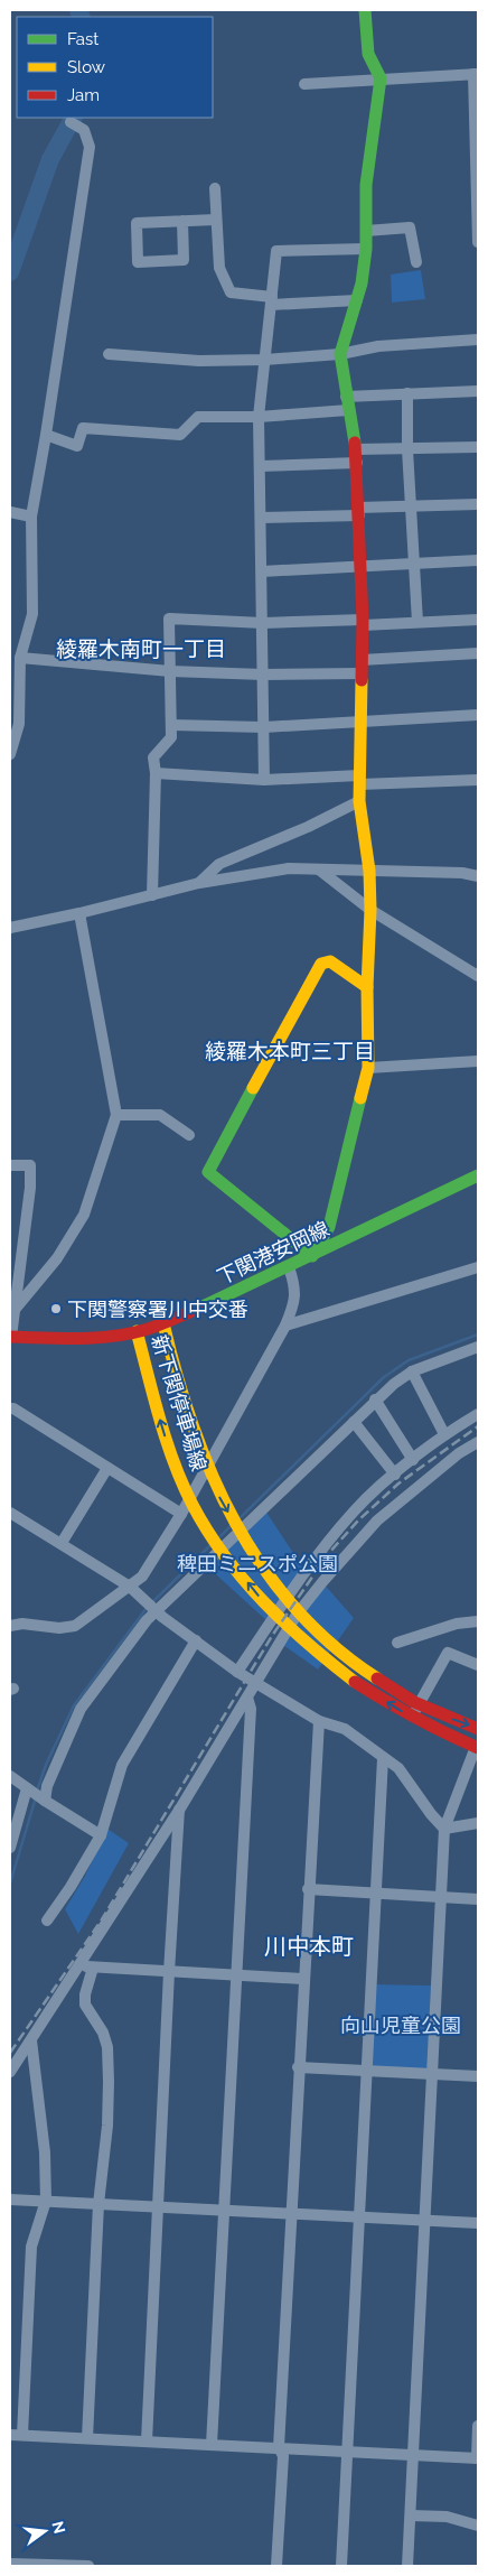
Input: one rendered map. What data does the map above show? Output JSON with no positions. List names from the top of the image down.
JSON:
{
  "streets": {
    "street": ["下関港安岡線", "新下関停車場線"]
  },
  "crossings": [
    ["下関港安岡線", "新下関停車場線"]
  ],
  "districts": ["綾羅木南町一丁目", "綾羅木本町三丁目", "川中本町"],
  "parks": ["稗田ミニスポ公園", "向山児童公園"],
  "places": ["下関警察署川中交番"],
  "legend": ["Fast", "Slow", "Jam"],
  "north": "right"
}
